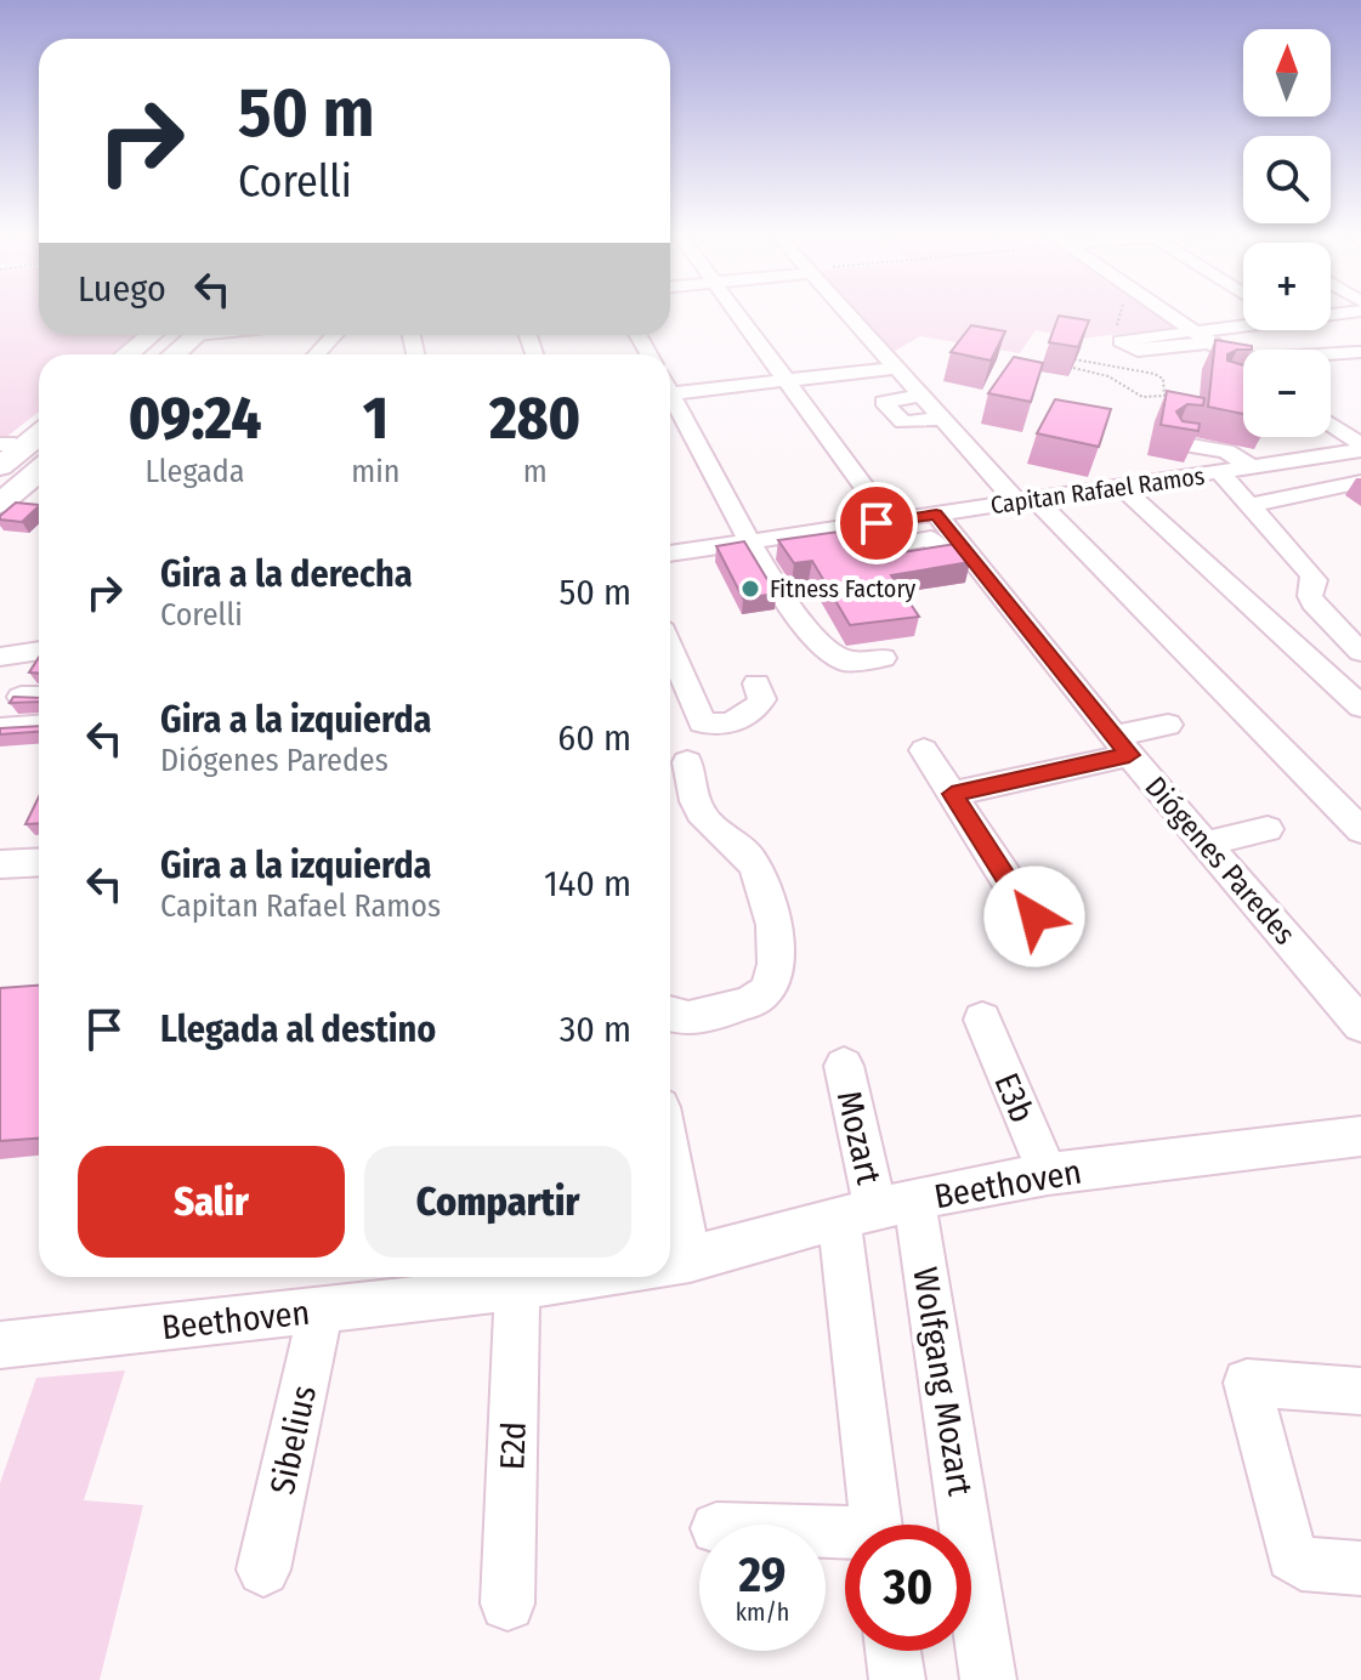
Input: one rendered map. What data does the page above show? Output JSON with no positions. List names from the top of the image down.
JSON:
{
  "streets": {
    "street": [
      "Capitan Rafael Ramos",
      "Diógenes Paredes",
      "E3b",
      "Mozart",
      "Beethoven",
      "Wolfgang Mozart",
      "Sibelius",
      "E2d"
    ]
  },
  "crossings": [
    ["Capitan Rafael Ramos", "Diógenes Paredes"],
    ["E3b", "Beethoven"],
    ["Mozart", "Beethoven"],
    ["Mozart", "Wolfgang Mozart"],
    ["Beethoven", "Wolfgang Mozart"],
    ["Beethoven", "Sibelius"],
    ["Beethoven", "E2d"]
  ],
  "places": ["Fitness Factory"],
  "north": "top",
  "page": {
    "map_buttons": ["+", "−"],
    "turn": ["50 m", "Corelli"],
    "then": "Luego",
    "eta": [
      "09:24",
      "Llegada",
      "1",
      "min",
      "280",
      "m"
    ],
    "list": [
      {
        "name": "Gira a la derecha",
        "note": "Corelli",
        "value": "50 m"
      },
      {
        "name": "Gira a la izquierda",
        "note": "Diógenes Paredes",
        "value": "60 m"
      },
      {
        "name": "Gira a la izquierda",
        "note": "Capitan Rafael Ramos",
        "value": "140 m"
      },
      {
        "name": "Llegada al destino",
        "value": "30 m"
      }
    ],
    "buttons": ["Salir", "Compartir"],
    "speed": "29 km/h",
    "limit": "30"
  }
}
